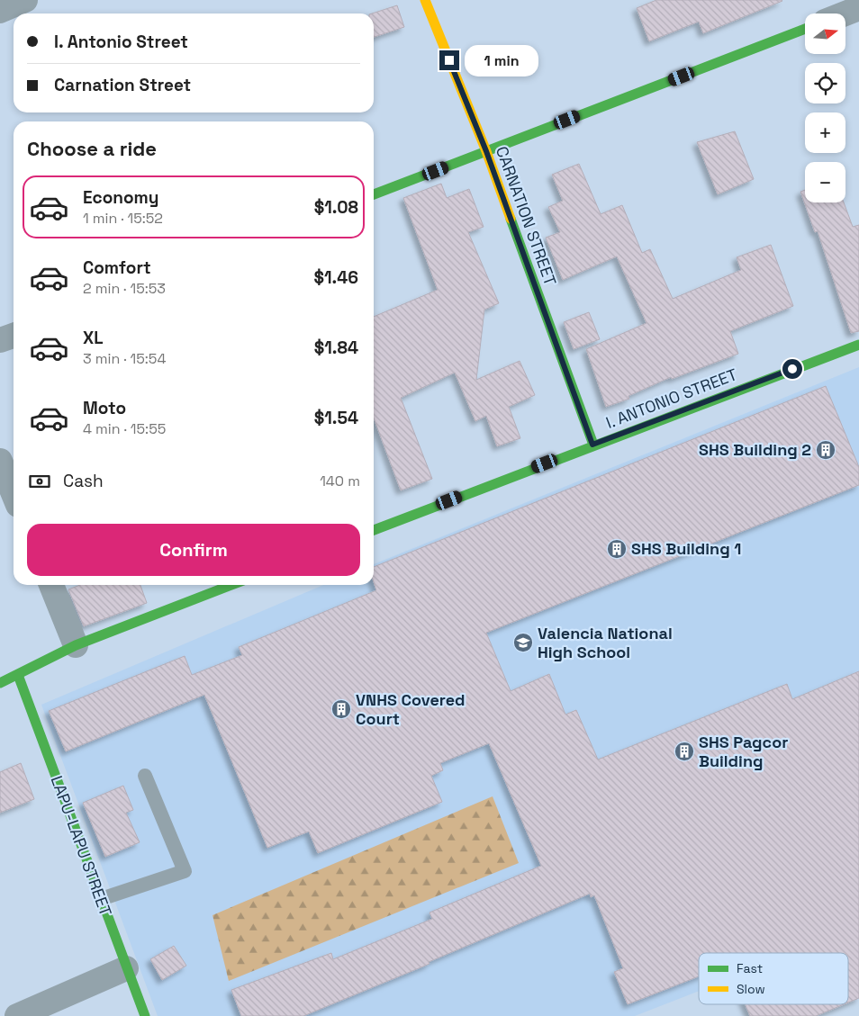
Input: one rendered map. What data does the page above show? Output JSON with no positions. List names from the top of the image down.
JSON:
{
  "streets": {
    "street": ["CARNATION STREET", "I. ANTONIO STREET", "LAPU-LAPU STREET"]
  },
  "crossings": [
    ["CARNATION STREET", "I. ANTONIO STREET"]
  ],
  "places": {
    "building": [
      "SHS Building 2",
      "SHS Building 1",
      "VNHS Covered Court",
      "SHS Pagcor Building"
    ],
    "school or university": ["Valencia National High School"]
  },
  "legend": ["Fast", "Slow"],
  "north": "right",
  "page": {
    "map_buttons": ["+", "−"],
    "banner": ["I. Antonio Street", "Carnation Street"],
    "bubble": "1 min",
    "heading": "Choose a ride",
    "list": [
      {
        "name": "Economy",
        "note": "1 min · 15:52",
        "value": "$1.08"
      },
      {
        "name": "Comfort",
        "note": "2 min · 15:53",
        "value": "$1.46"
      },
      {
        "name": "XL",
        "note": "3 min · 15:54",
        "value": "$1.84"
      },
      {
        "name": "Moto",
        "note": "4 min · 15:55",
        "value": "$1.54"
      }
    ],
    "pay": ["Cash", "140 m"],
    "buttons": "Confirm"
  }
}
